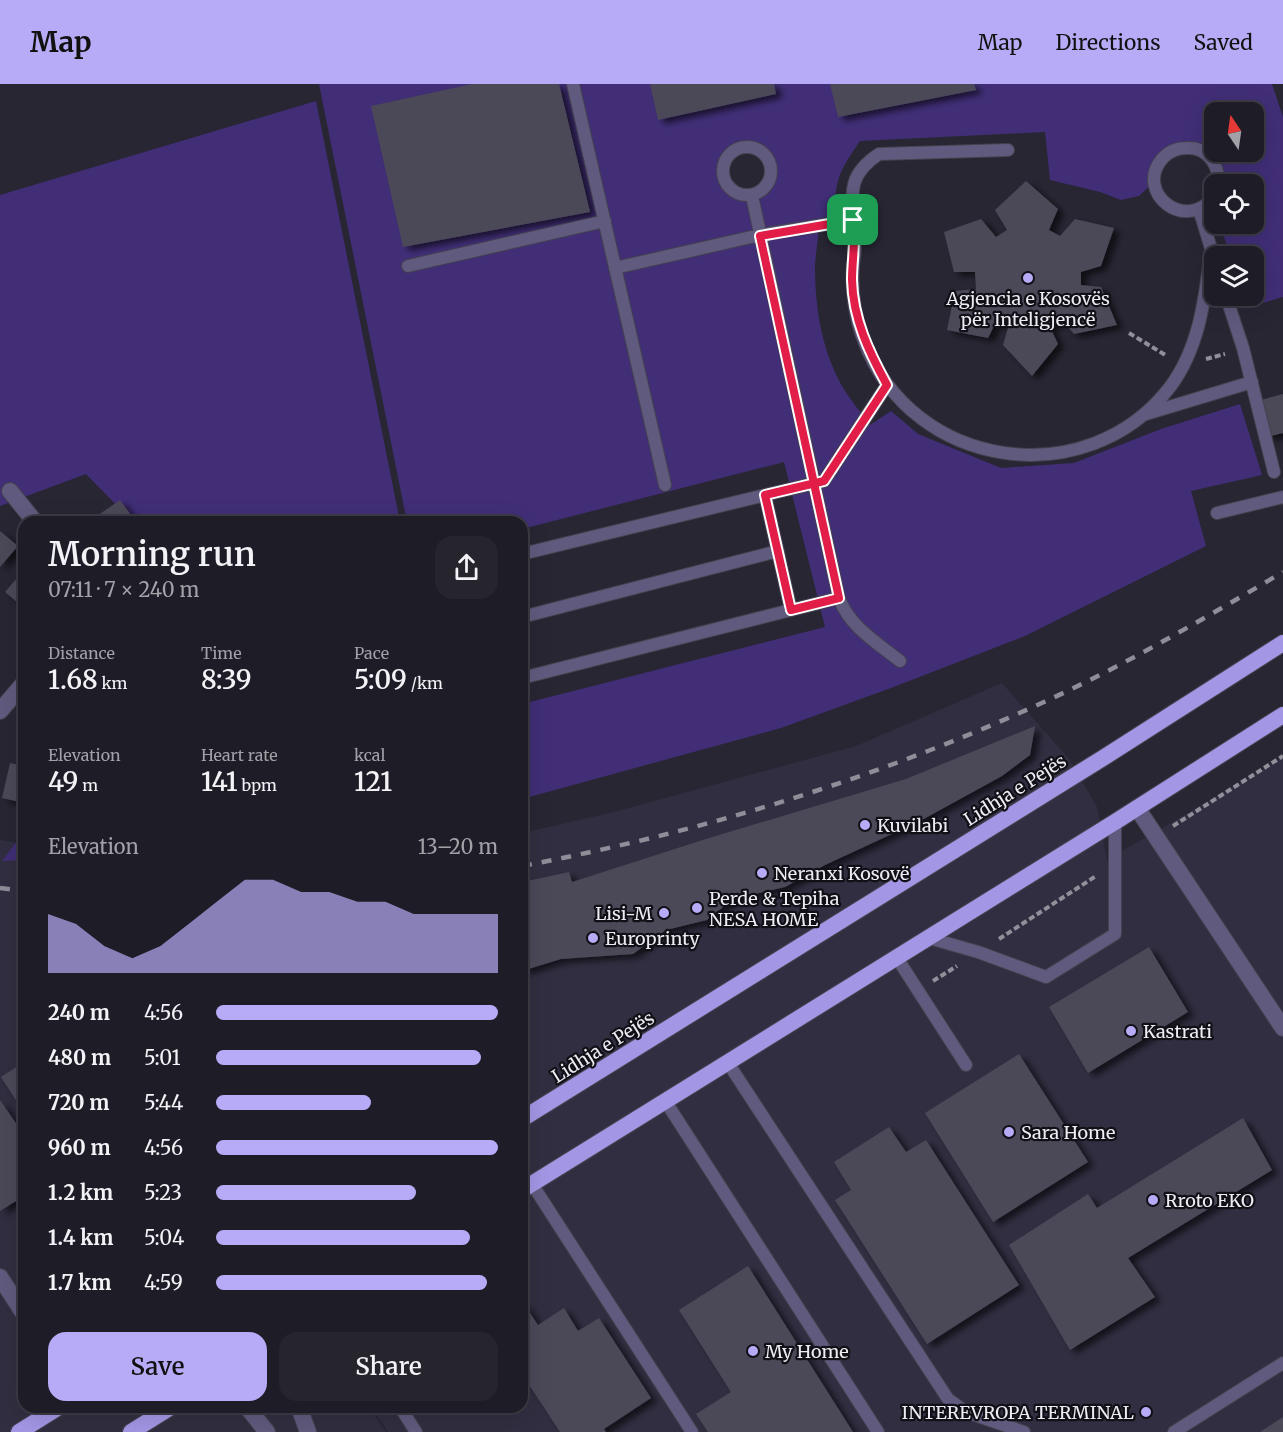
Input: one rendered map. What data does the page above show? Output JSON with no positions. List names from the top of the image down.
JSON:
{
  "streets": {
    "highway": ["Lidhja e Pejës"]
  },
  "places": [
    "Agjencia e Kosovës për Inteligjencë",
    "Kuvilabi",
    "Neranxi Kosovë",
    "Perde & Tepiha NESA HOME",
    "Lisi-M",
    "Europrinty",
    "Kastrati",
    "Sara Home",
    "Rroto EKO",
    "My Home",
    "INTEREVROPA TERMINAL"
  ],
  "north": "top",
  "page": {
    "header": "Map",
    "nav": ["Map", "Directions", "Saved"],
    "heading": ["Morning run", "07:11 · 7 × 240 m"],
    "stats": [
      ["Distance", "1.68 km"],
      ["Time", "8:39"],
      ["Pace", "5:09 /km"],
      ["Elevation", "49 m"],
      ["Heart rate", "141 bpm"],
      ["kcal", "121"]
    ],
    "chart": ["Elevation", "13–20 m"],
    "list": [
      {
        "name": "240 m",
        "note": "4:56"
      },
      {
        "name": "480 m",
        "note": "5:01"
      },
      {
        "name": "720 m",
        "note": "5:44"
      },
      {
        "name": "960 m",
        "note": "4:56"
      },
      {
        "name": "1.2 km",
        "note": "5:23"
      },
      {
        "name": "1.4 km",
        "note": "5:04"
      },
      {
        "name": "1.7 km",
        "note": "4:59"
      }
    ],
    "buttons": ["Save", "Share"]
  }
}
